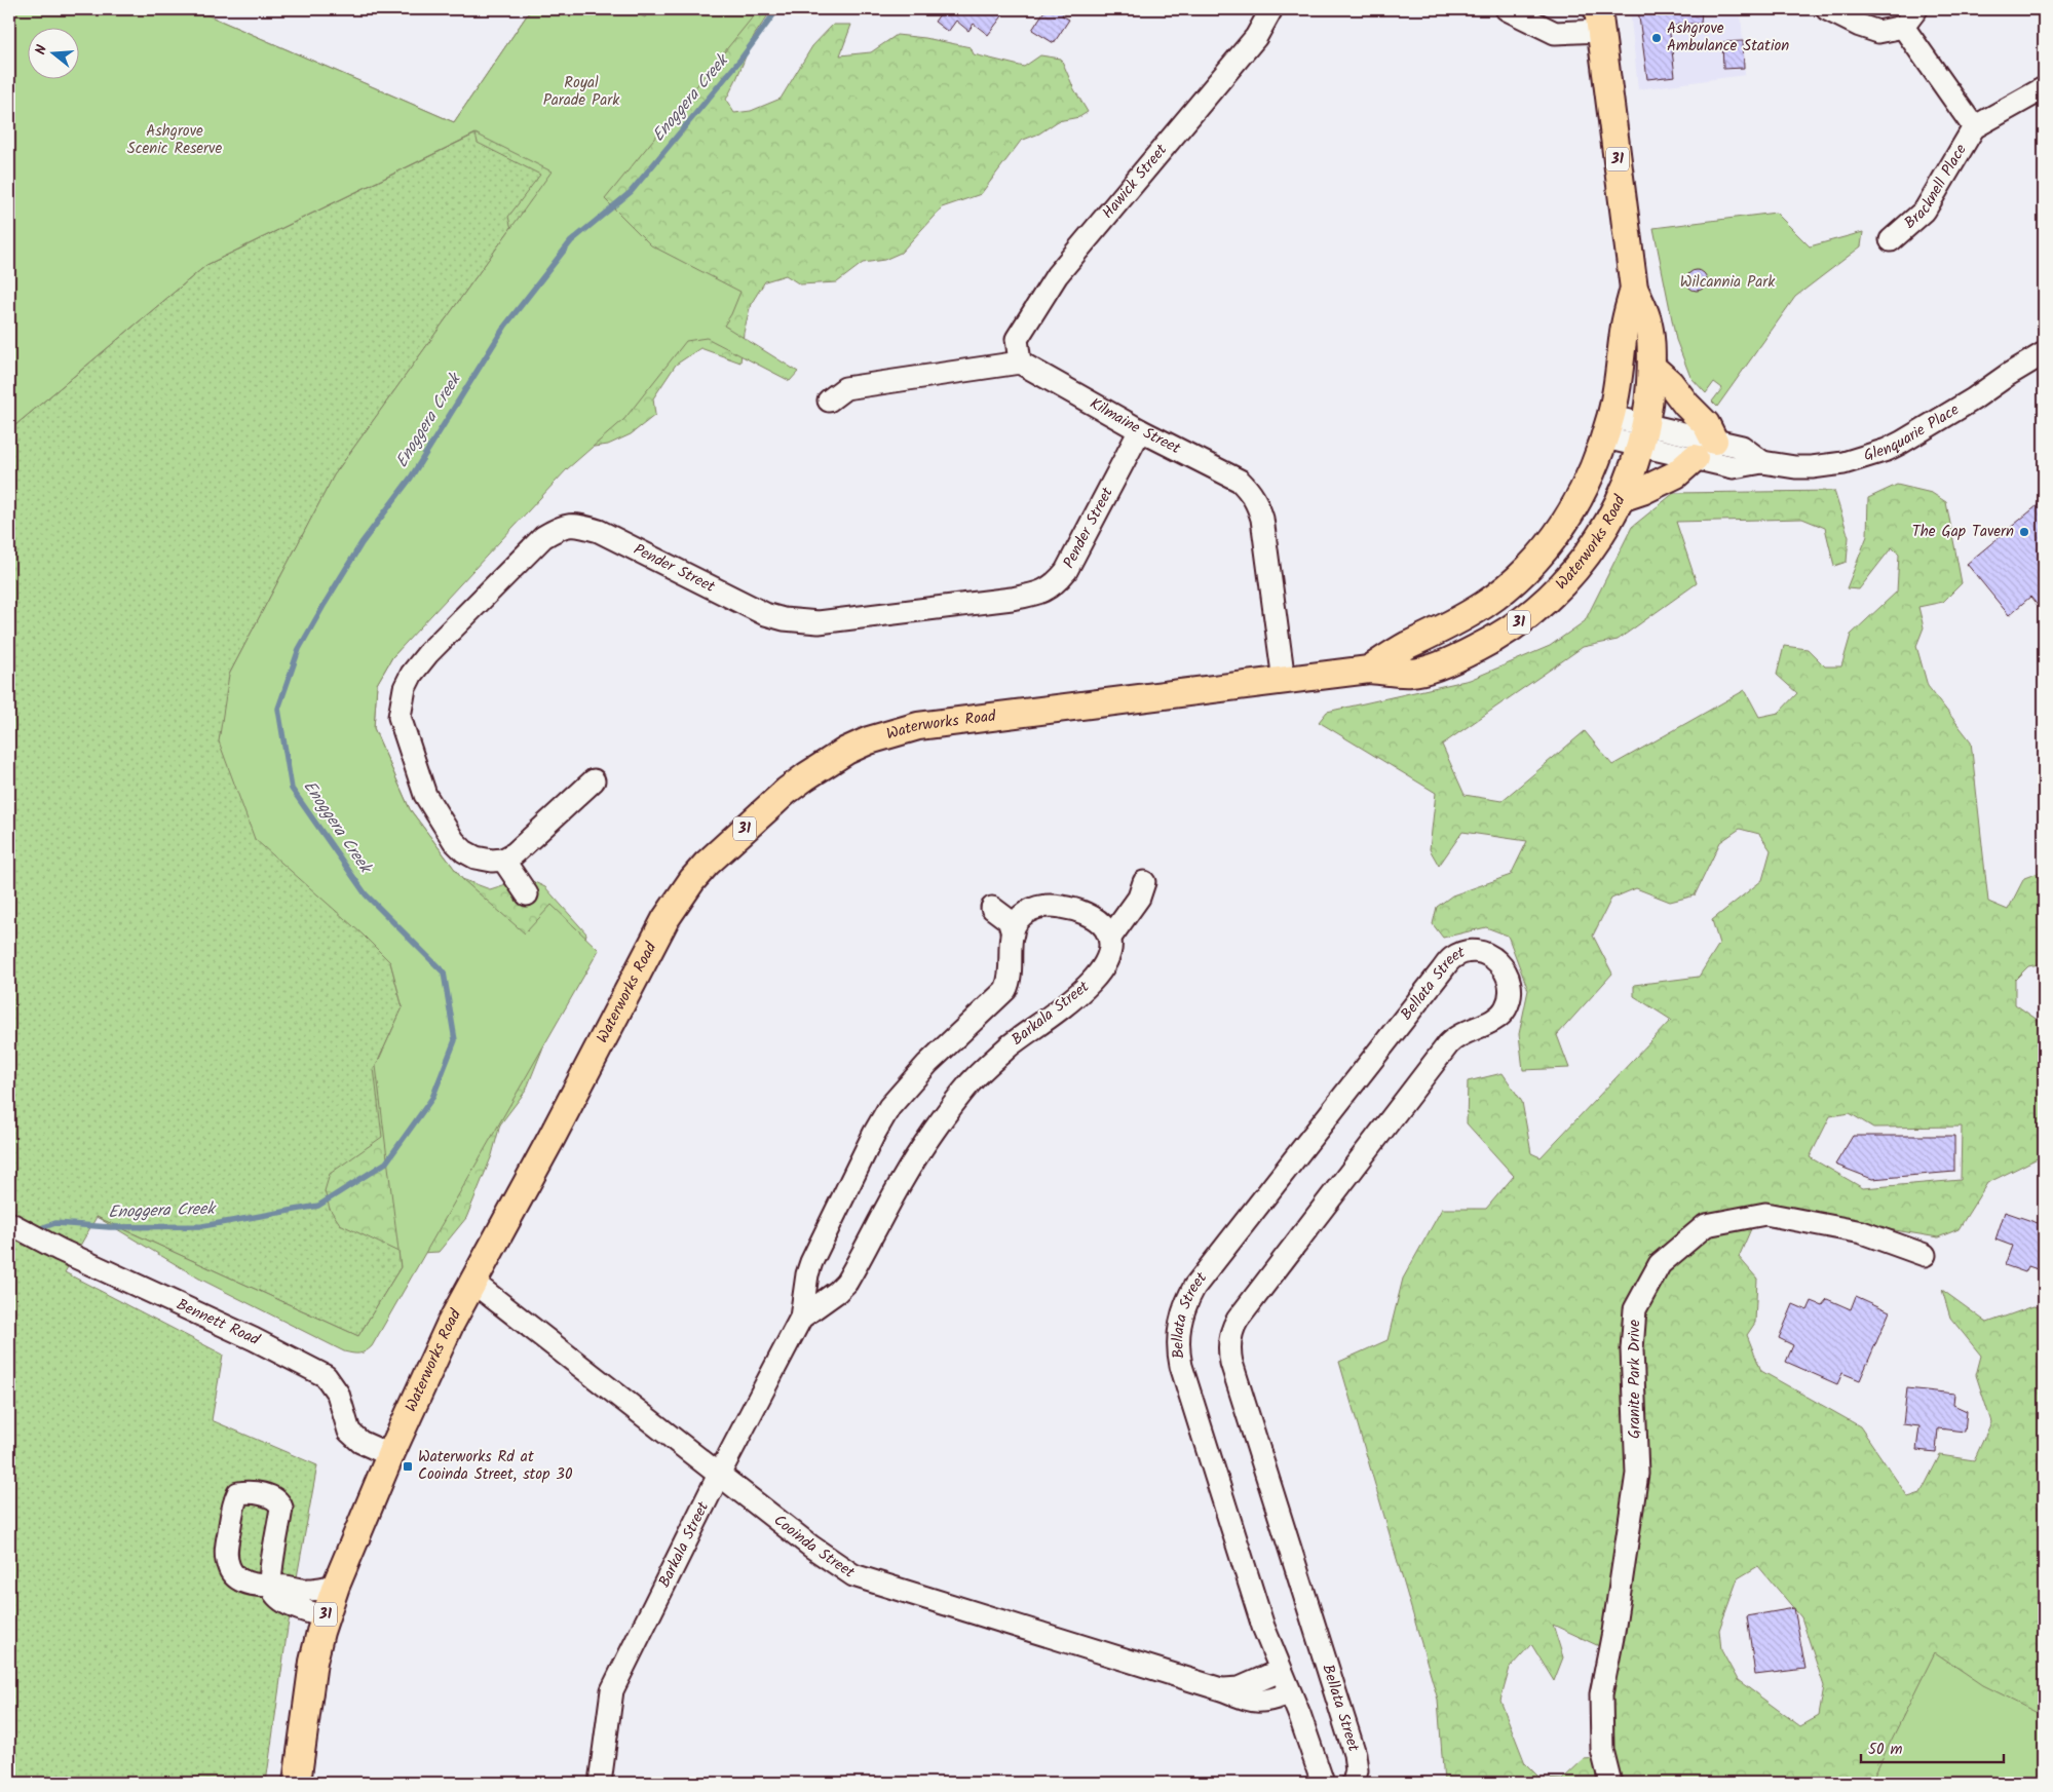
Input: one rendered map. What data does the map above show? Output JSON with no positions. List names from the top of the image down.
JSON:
{
  "streets": {
    "main road": ["31", "Waterworks Road"],
    "street": [
      "Hawick Street",
      "Bracknell Place",
      "Kilmaine Street",
      "Glenquarie Place",
      "Pender Street",
      "Bellata Street",
      "Barkala Street",
      "Bennett Road",
      "Granite Park Drive",
      "Cooinda Street"
    ]
  },
  "crossings": [
    ["Hawick Street", "Kilmaine Street"],
    ["Kilmaine Street", "Pender Street"],
    ["Kilmaine Street", "Waterworks Road"],
    ["Glenquarie Place", "Waterworks Road"],
    ["Waterworks Road", "Bennett Road"],
    ["Waterworks Road", "Cooinda Street"],
    ["Bellata Street", "Cooinda Street"],
    ["Barkala Street", "Cooinda Street"]
  ],
  "water": ["Enoggera Creek"],
  "parks": ["Royal Parade Park", "Ashgrove Scenic Reserve", "Wilcannia Park"],
  "places": {
    "other": ["Ashgrove Ambulance Station", "The Gap Tavern"],
    "transit": ["Waterworks Rd at Cooinda Street, stop 30"]
  },
  "scale_bar": "50 m",
  "north": "left"
}
